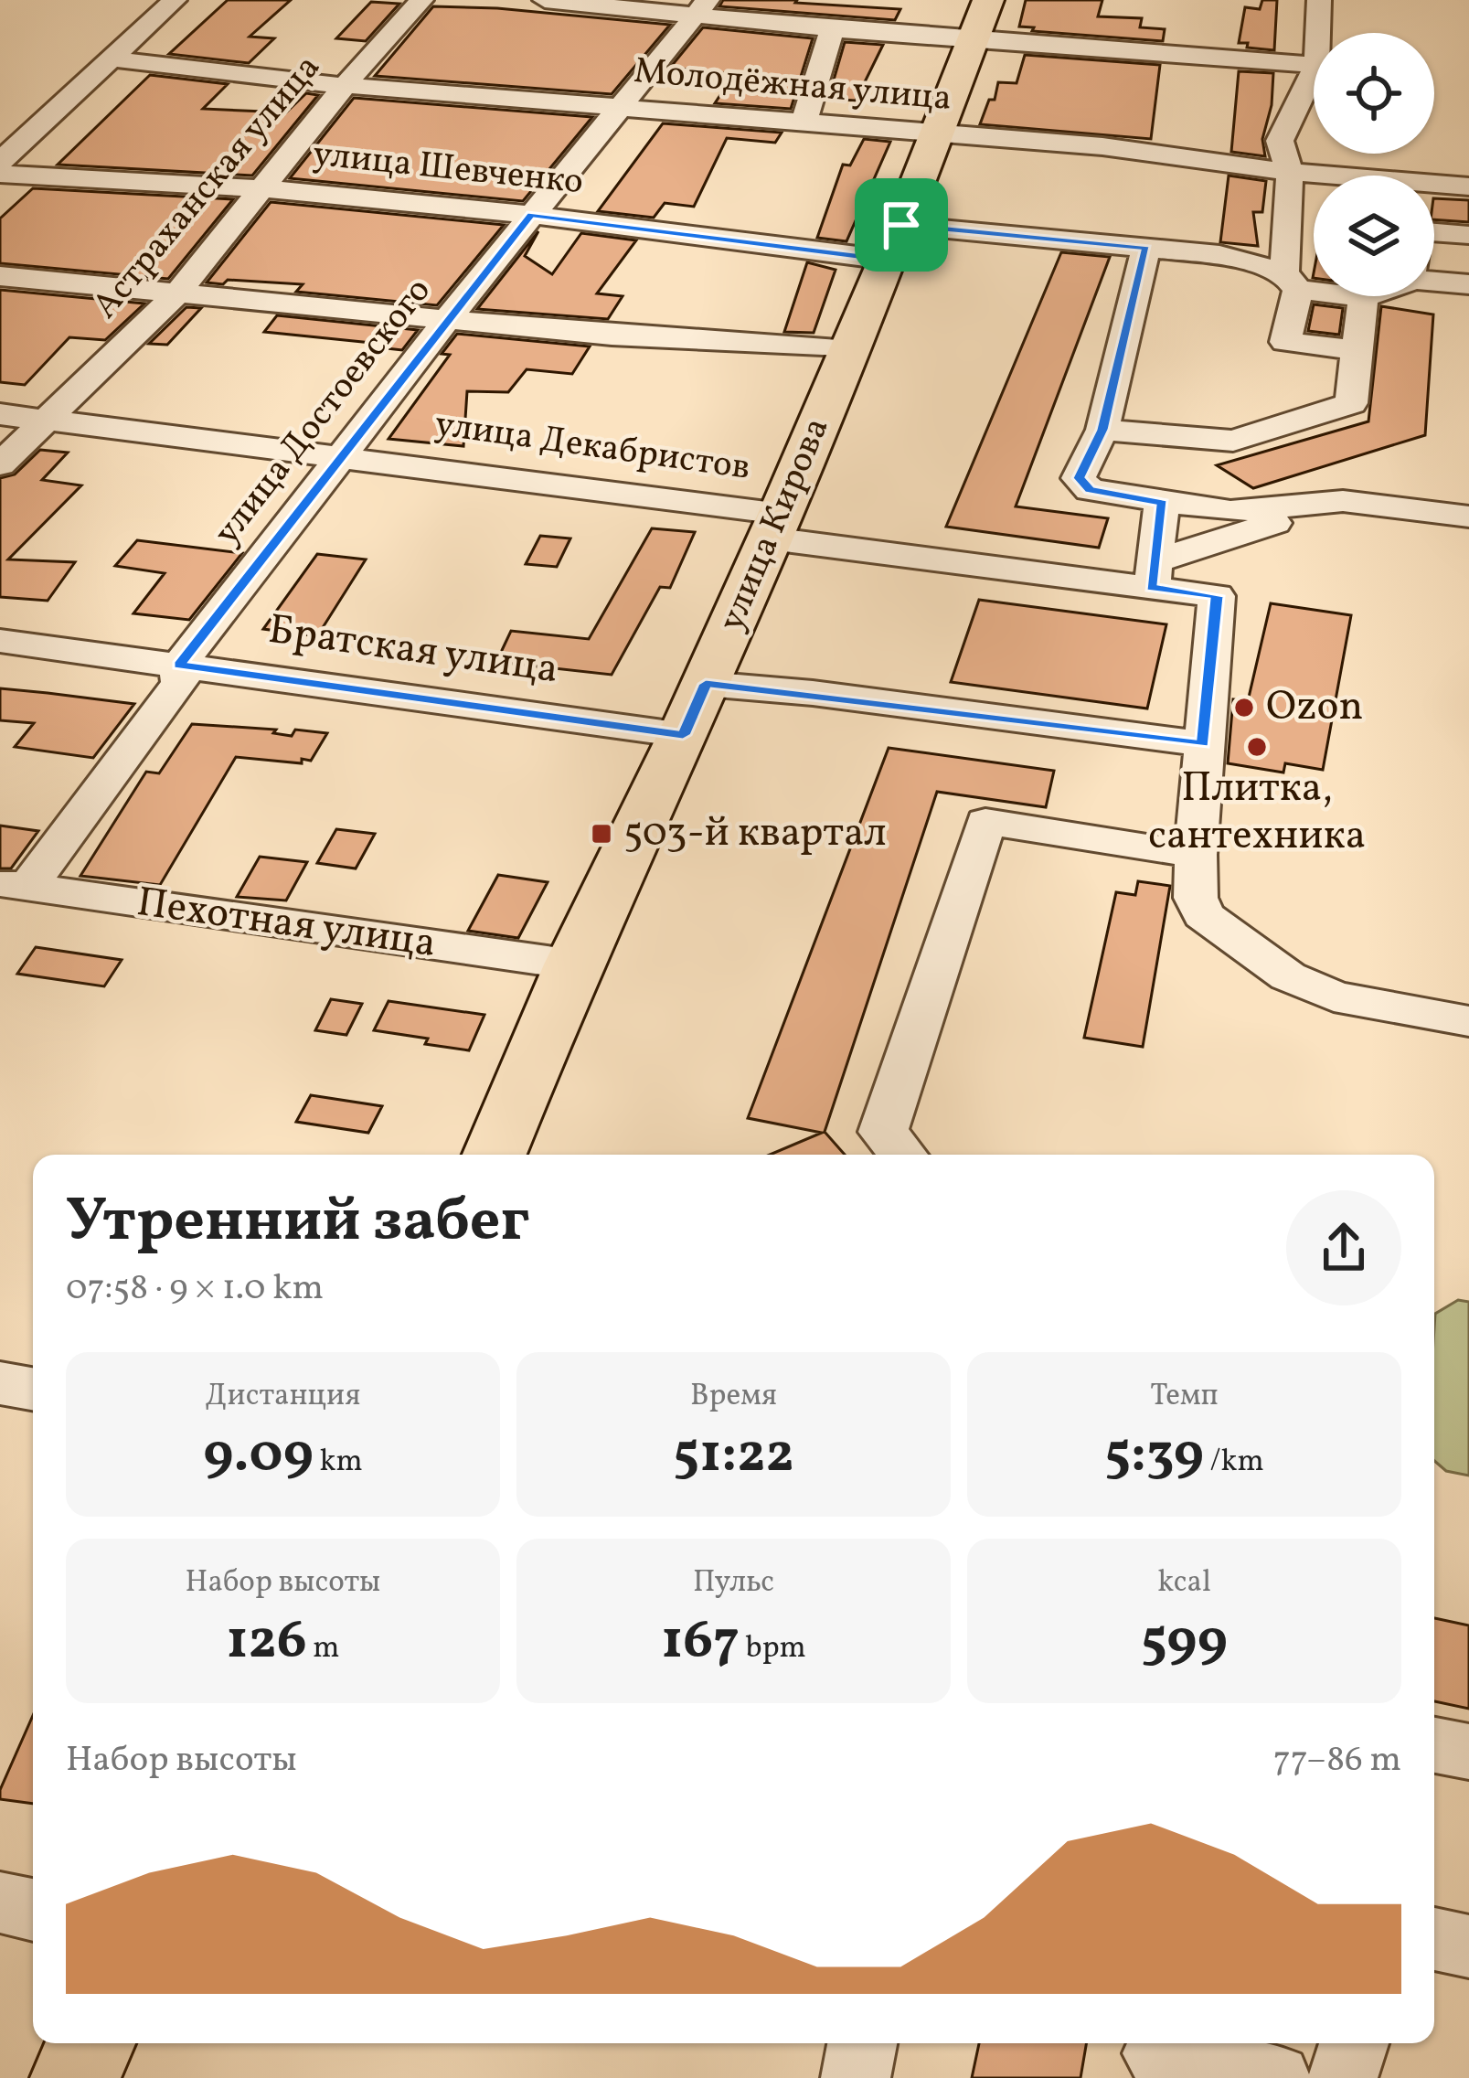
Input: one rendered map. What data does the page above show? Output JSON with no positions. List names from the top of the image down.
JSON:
{
  "streets": {
    "main road": ["улица Кирова"],
    "street": [
      "Молодёжная улица",
      "улица Шевченко",
      "Астраханская улица",
      "улица Достоевского",
      "улица Декабристов",
      "Братская улица",
      "Пехотная улица"
    ]
  },
  "crossings": [
    ["Молодёжная улица", "Астраханская улица"],
    ["Молодёжная улица", "улица Достоевского"],
    ["Молодёжная улица", "улица Кирова"],
    ["улица Шевченко", "Астраханская улица"],
    ["улица Шевченко", "улица Достоевского"],
    ["улица Шевченко", "улица Кирова"],
    ["Астраханская улица", "улица Декабристов"],
    ["улица Достоевского", "улица Декабристов"],
    ["улица Достоевского", "Братская улица"],
    ["улица Достоевского", "Пехотная улица"],
    ["улица Декабристов", "улица Кирова"],
    ["улица Кирова", "Братская улица"],
    ["улица Кирова", "Пехотная улица"]
  ],
  "places": {
    "other": ["Ozon", "Плитка, сантехника"],
    "transit": ["503-й квартал"]
  },
  "page": {
    "heading": ["Утренний забег", "07:58 · 9 × 1.0 km"],
    "stats": [
      ["Дистанция", "9.09 km"],
      ["Время", "51:22"],
      ["Темп", "5:39 /km"],
      ["Набор высоты", "126 m"],
      ["Пульс", "167 bpm"],
      ["kcal", "599"]
    ],
    "chart": ["Набор высоты", "77–86 m"]
  }
}
